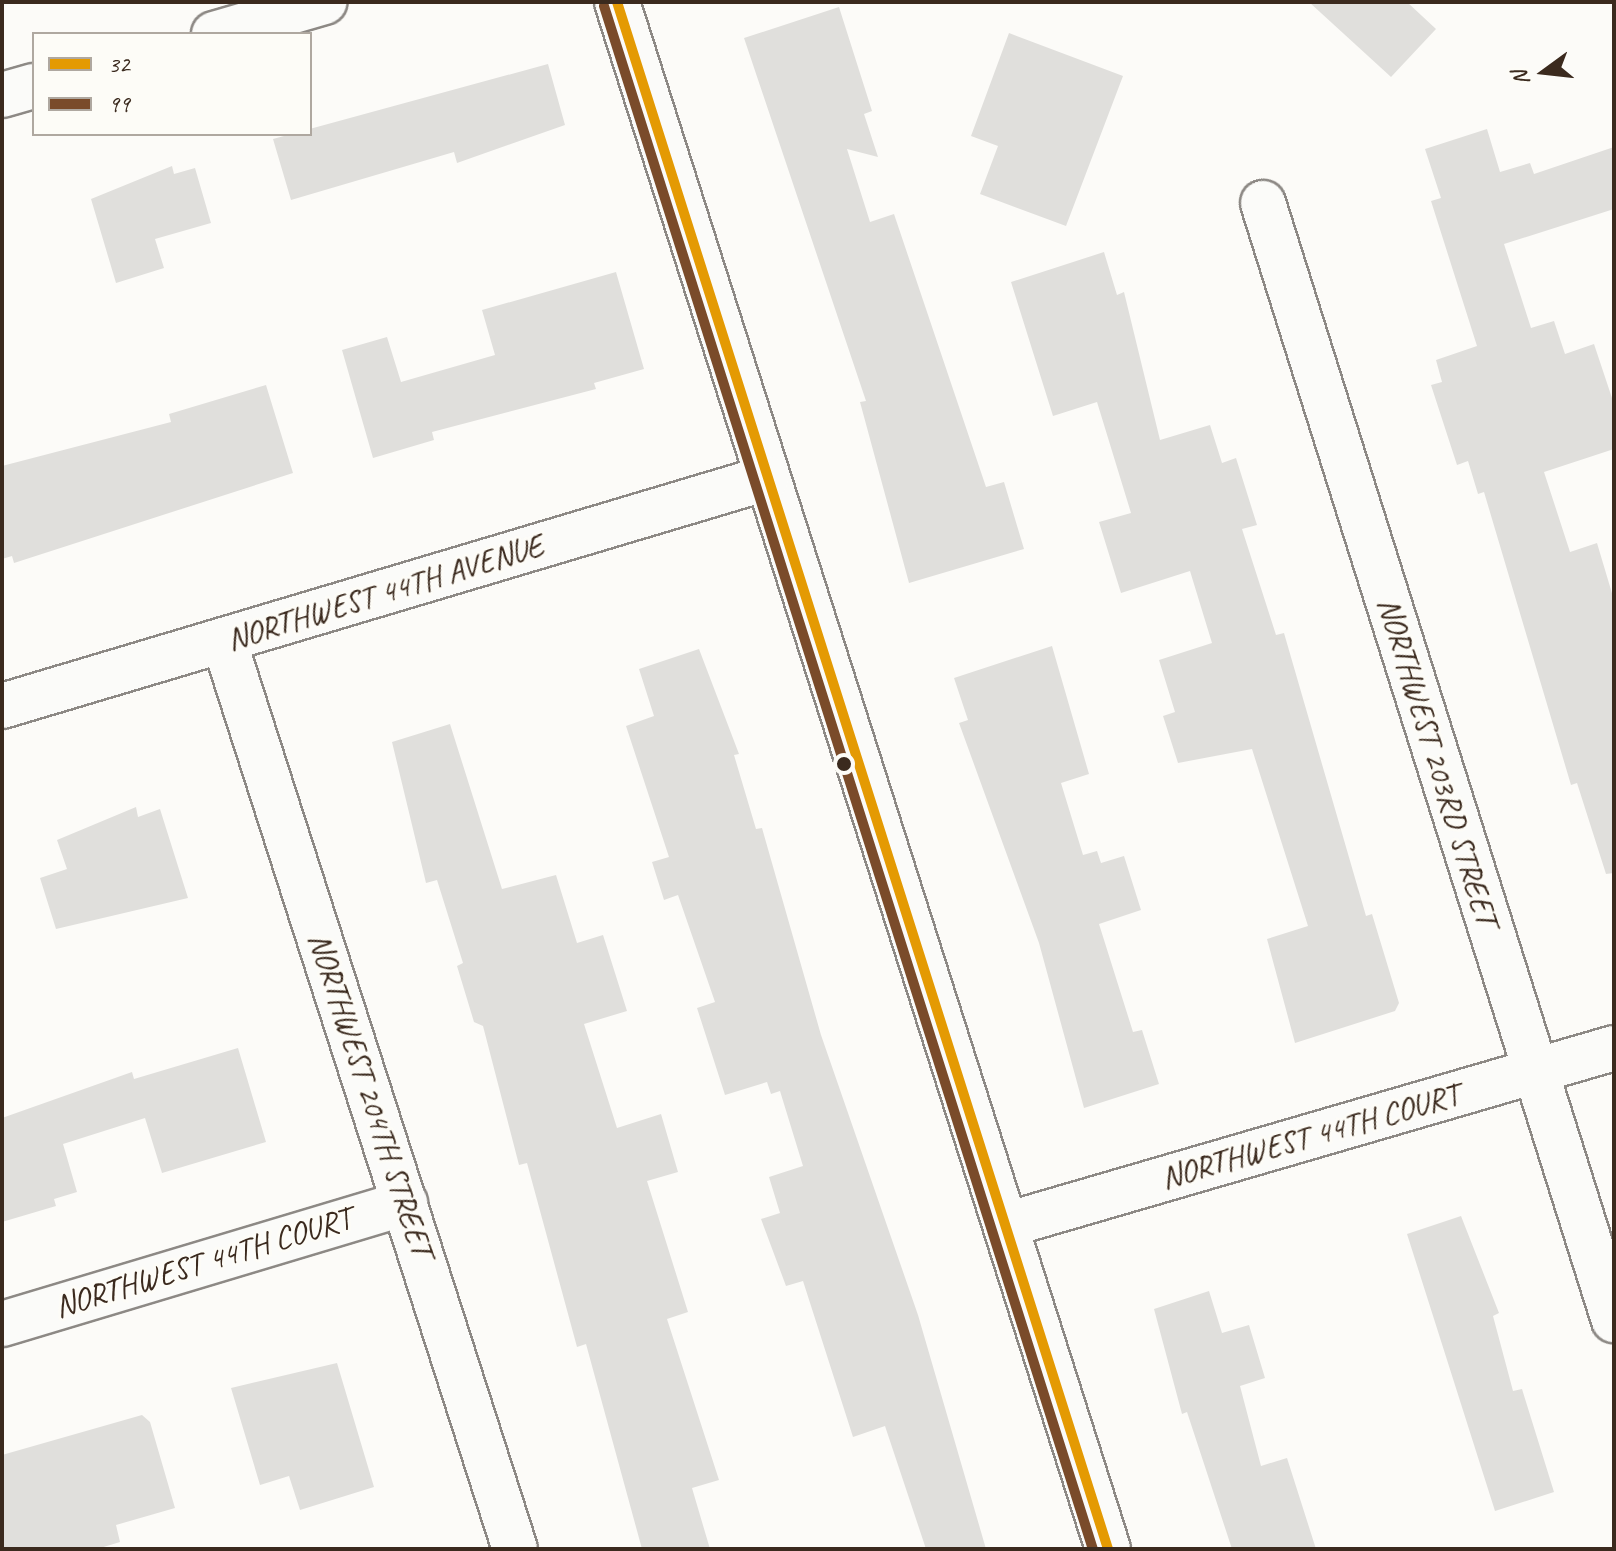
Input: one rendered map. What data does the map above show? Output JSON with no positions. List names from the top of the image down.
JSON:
{
  "streets": {
    "street": [
      "NORTHWEST 44TH AVENUE",
      "NORTHWEST 203RD STREET",
      "NORTHWEST 204TH STREET",
      "NORTHWEST 44TH COURT"
    ]
  },
  "crossings": [
    ["NORTHWEST 44TH AVENUE", "NORTHWEST 204TH STREET"],
    ["NORTHWEST 203RD STREET", "NORTHWEST 44TH COURT"],
    ["NORTHWEST 204TH STREET", "NORTHWEST 44TH COURT"]
  ],
  "lines": ["transit line 32", "transit line 99"],
  "legend": ["32", "99"],
  "north": "left"
}
